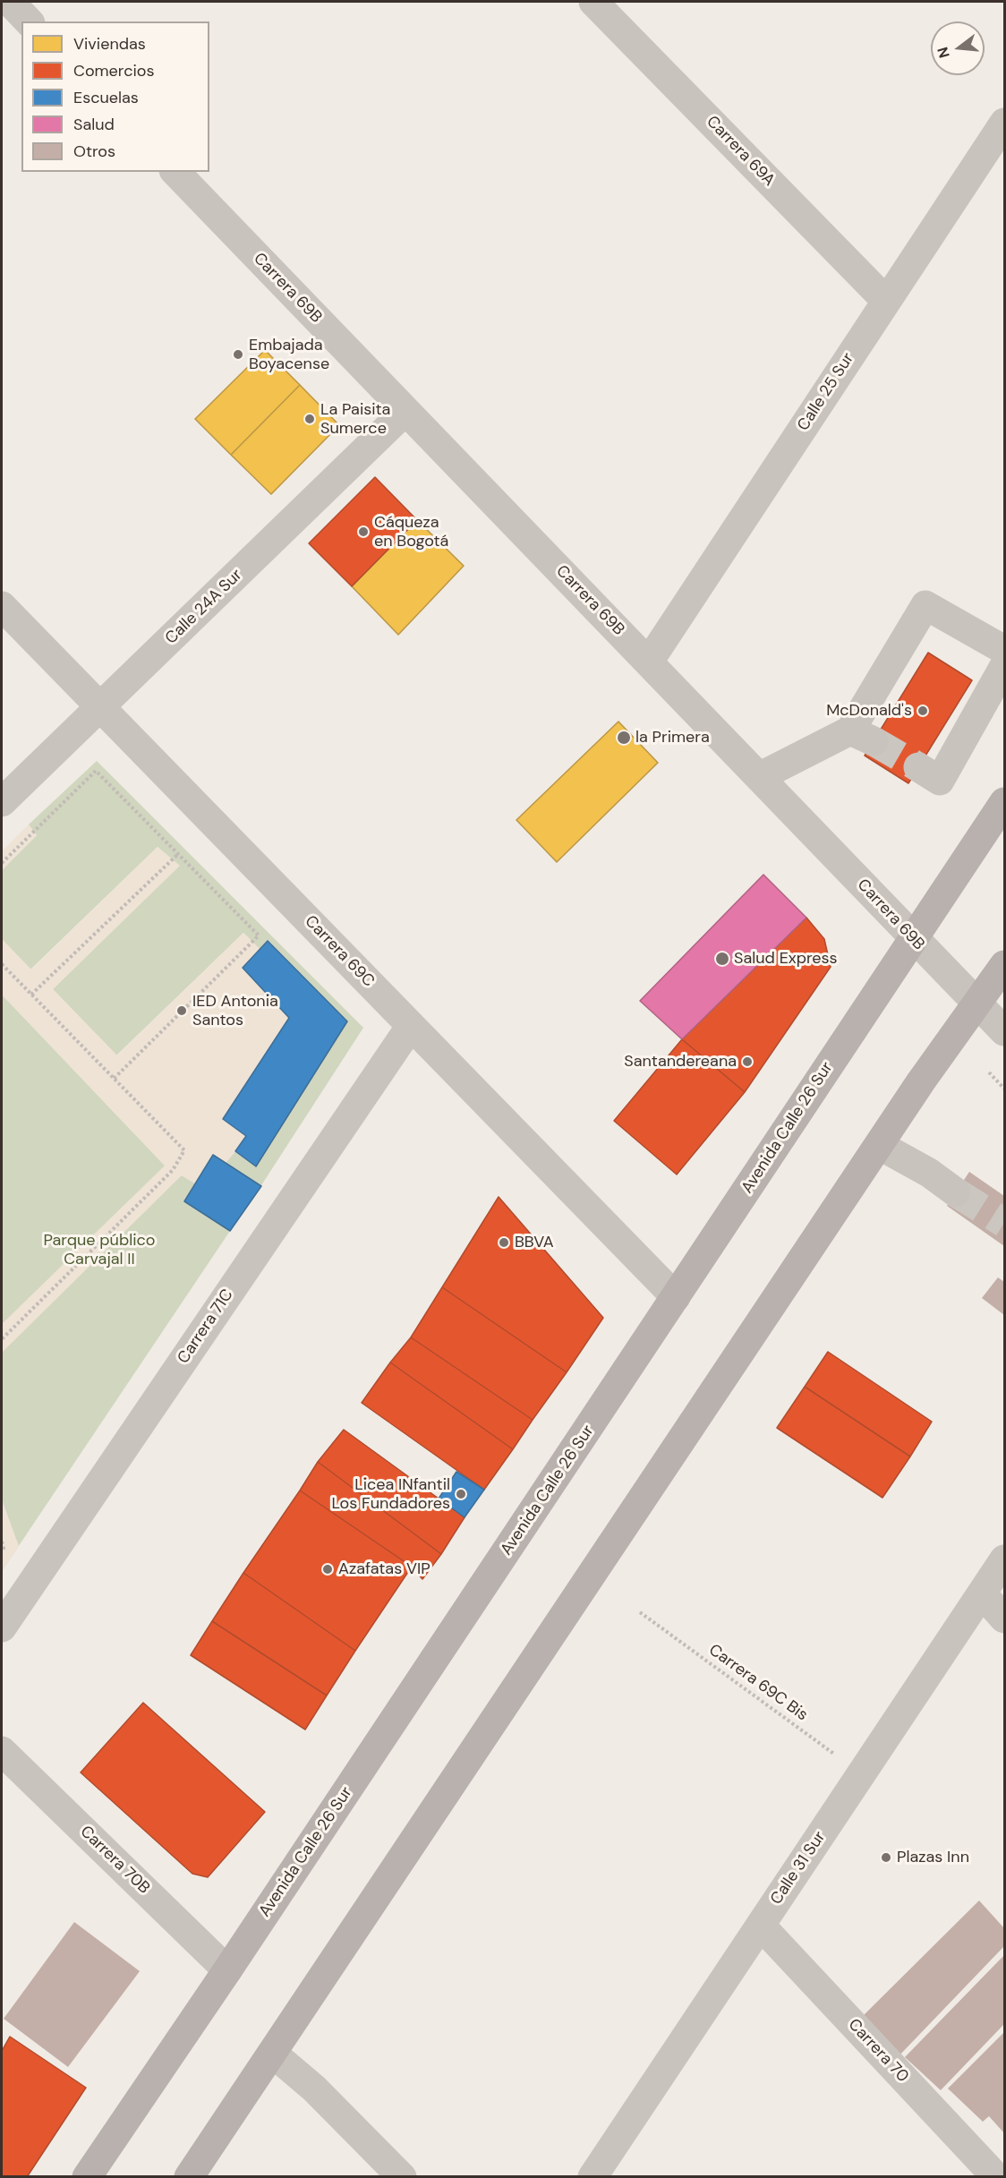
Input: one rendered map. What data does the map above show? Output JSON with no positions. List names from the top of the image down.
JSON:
{
  "streets": {
    "main road": ["Avenida Calle 26 Sur"],
    "street": [
      "Carrera 69A",
      "Carrera 69B",
      "Calle 25 Sur",
      "Calle 24A Sur",
      "Carrera 69C",
      "Carrera 71C",
      "Carrera 70B",
      "Calle 31 Sur",
      "Carrera 70"
    ],
    "path": ["Carrera 69C Bis"]
  },
  "crossings": [
    ["Carrera 69A", "Calle 25 Sur"],
    ["Carrera 69B", "Calle 25 Sur"],
    ["Carrera 69B", "Calle 24A Sur"],
    ["Carrera 69B", "Avenida Calle 26 Sur"],
    ["Calle 24A Sur", "Carrera 69C"],
    ["Carrera 69C", "Avenida Calle 26 Sur"],
    ["Carrera 69C", "Carrera 71C"],
    ["Avenida Calle 26 Sur", "Carrera 70B"],
    ["Carrera 69C Bis", "Calle 31 Sur"],
    ["Calle 31 Sur", "Carrera 70"]
  ],
  "parks": ["Parque público Carvajal II"],
  "places": [
    "Embajada Boyacense",
    "La Paisita Sumerce",
    "Cáqueza en Bogotá",
    "McDonald's",
    "la Primera",
    "Salud Express",
    "IED Antonia Santos",
    "Santandereana",
    "BBVA",
    "Licea INfantil Los Fundadores",
    "Azafatas VIP",
    "Plazas Inn"
  ],
  "legend": [
    "Viviendas",
    "Comercios",
    "Escuelas",
    "Salud",
    "Otros"
  ],
  "north": "left"
}
